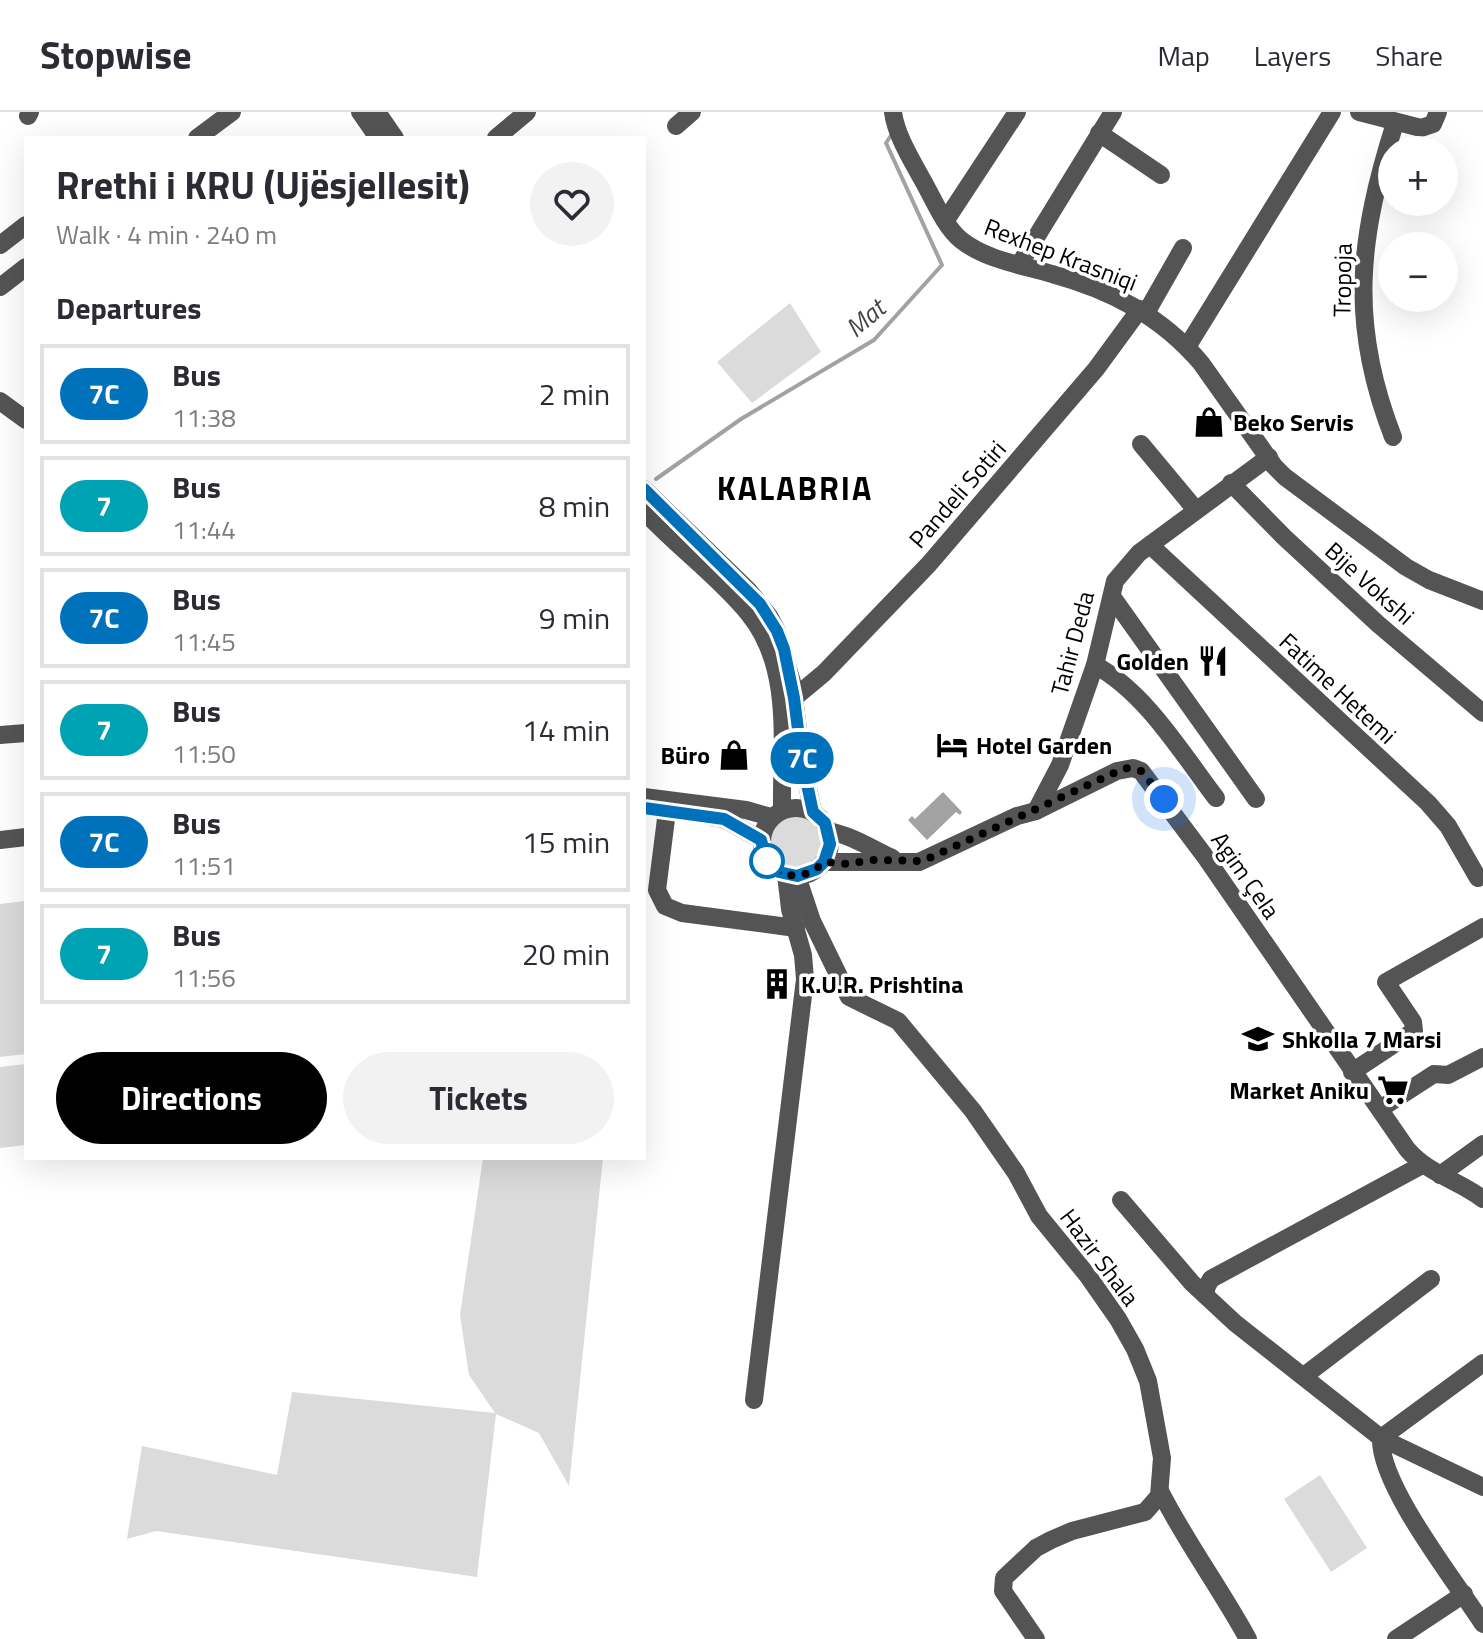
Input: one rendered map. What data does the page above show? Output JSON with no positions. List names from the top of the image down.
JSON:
{
  "streets": {
    "street": [
      "Rexhep Krasniqi",
      "Tropoja",
      "Pandeli Sotiri",
      "Bije Vokshi",
      "Tahir Deda",
      "Fatime Hetemi",
      "Agim Çela",
      "Hazir Shala"
    ]
  },
  "crossings": [
    ["Rexhep Krasniqi", "Pandeli Sotiri"],
    ["Rexhep Krasniqi", "Tahir Deda"],
    ["Bije Vokshi", "Tahir Deda"],
    ["Tahir Deda", "Fatime Hetemi"],
    ["Tahir Deda", "Agim Çela"],
    ["Agim Çela", "Hazir Shala"]
  ],
  "districts": ["KALABRIA"],
  "water": ["Mat"],
  "places": {
    "shop": ["Beko Servis", "Büro"],
    "restaurant": ["Golden"],
    "hotel": ["Hotel Garden"],
    "building": ["K.U.R. Prishtina"],
    "school or university": ["Shkolla 7 Marsi"],
    "supermarket": ["Market Aniku"]
  },
  "lines": ["bus line 7C"],
  "page": {
    "header": "Stopwise",
    "nav": ["Map", "Layers", "Share"],
    "on_map": "7C",
    "map_buttons": ["+", "−"],
    "heading": [
      ["Rrethi i KRU (Ujësjellesit)", "Walk · 4 min · 240 m"],
      "Departures"
    ],
    "list": [
      {
        "mark": "7C",
        "name": "Bus",
        "note": "11:38",
        "value": "2 min"
      },
      {
        "mark": "7",
        "name": "Bus",
        "note": "11:44",
        "value": "8 min"
      },
      {
        "mark": "7C",
        "name": "Bus",
        "note": "11:45",
        "value": "9 min"
      },
      {
        "mark": "7",
        "name": "Bus",
        "note": "11:50",
        "value": "14 min"
      },
      {
        "mark": "7C",
        "name": "Bus",
        "note": "11:51",
        "value": "15 min"
      },
      {
        "mark": "7",
        "name": "Bus",
        "note": "11:56",
        "value": "20 min"
      }
    ],
    "buttons": ["Directions", "Tickets"]
  }
}
